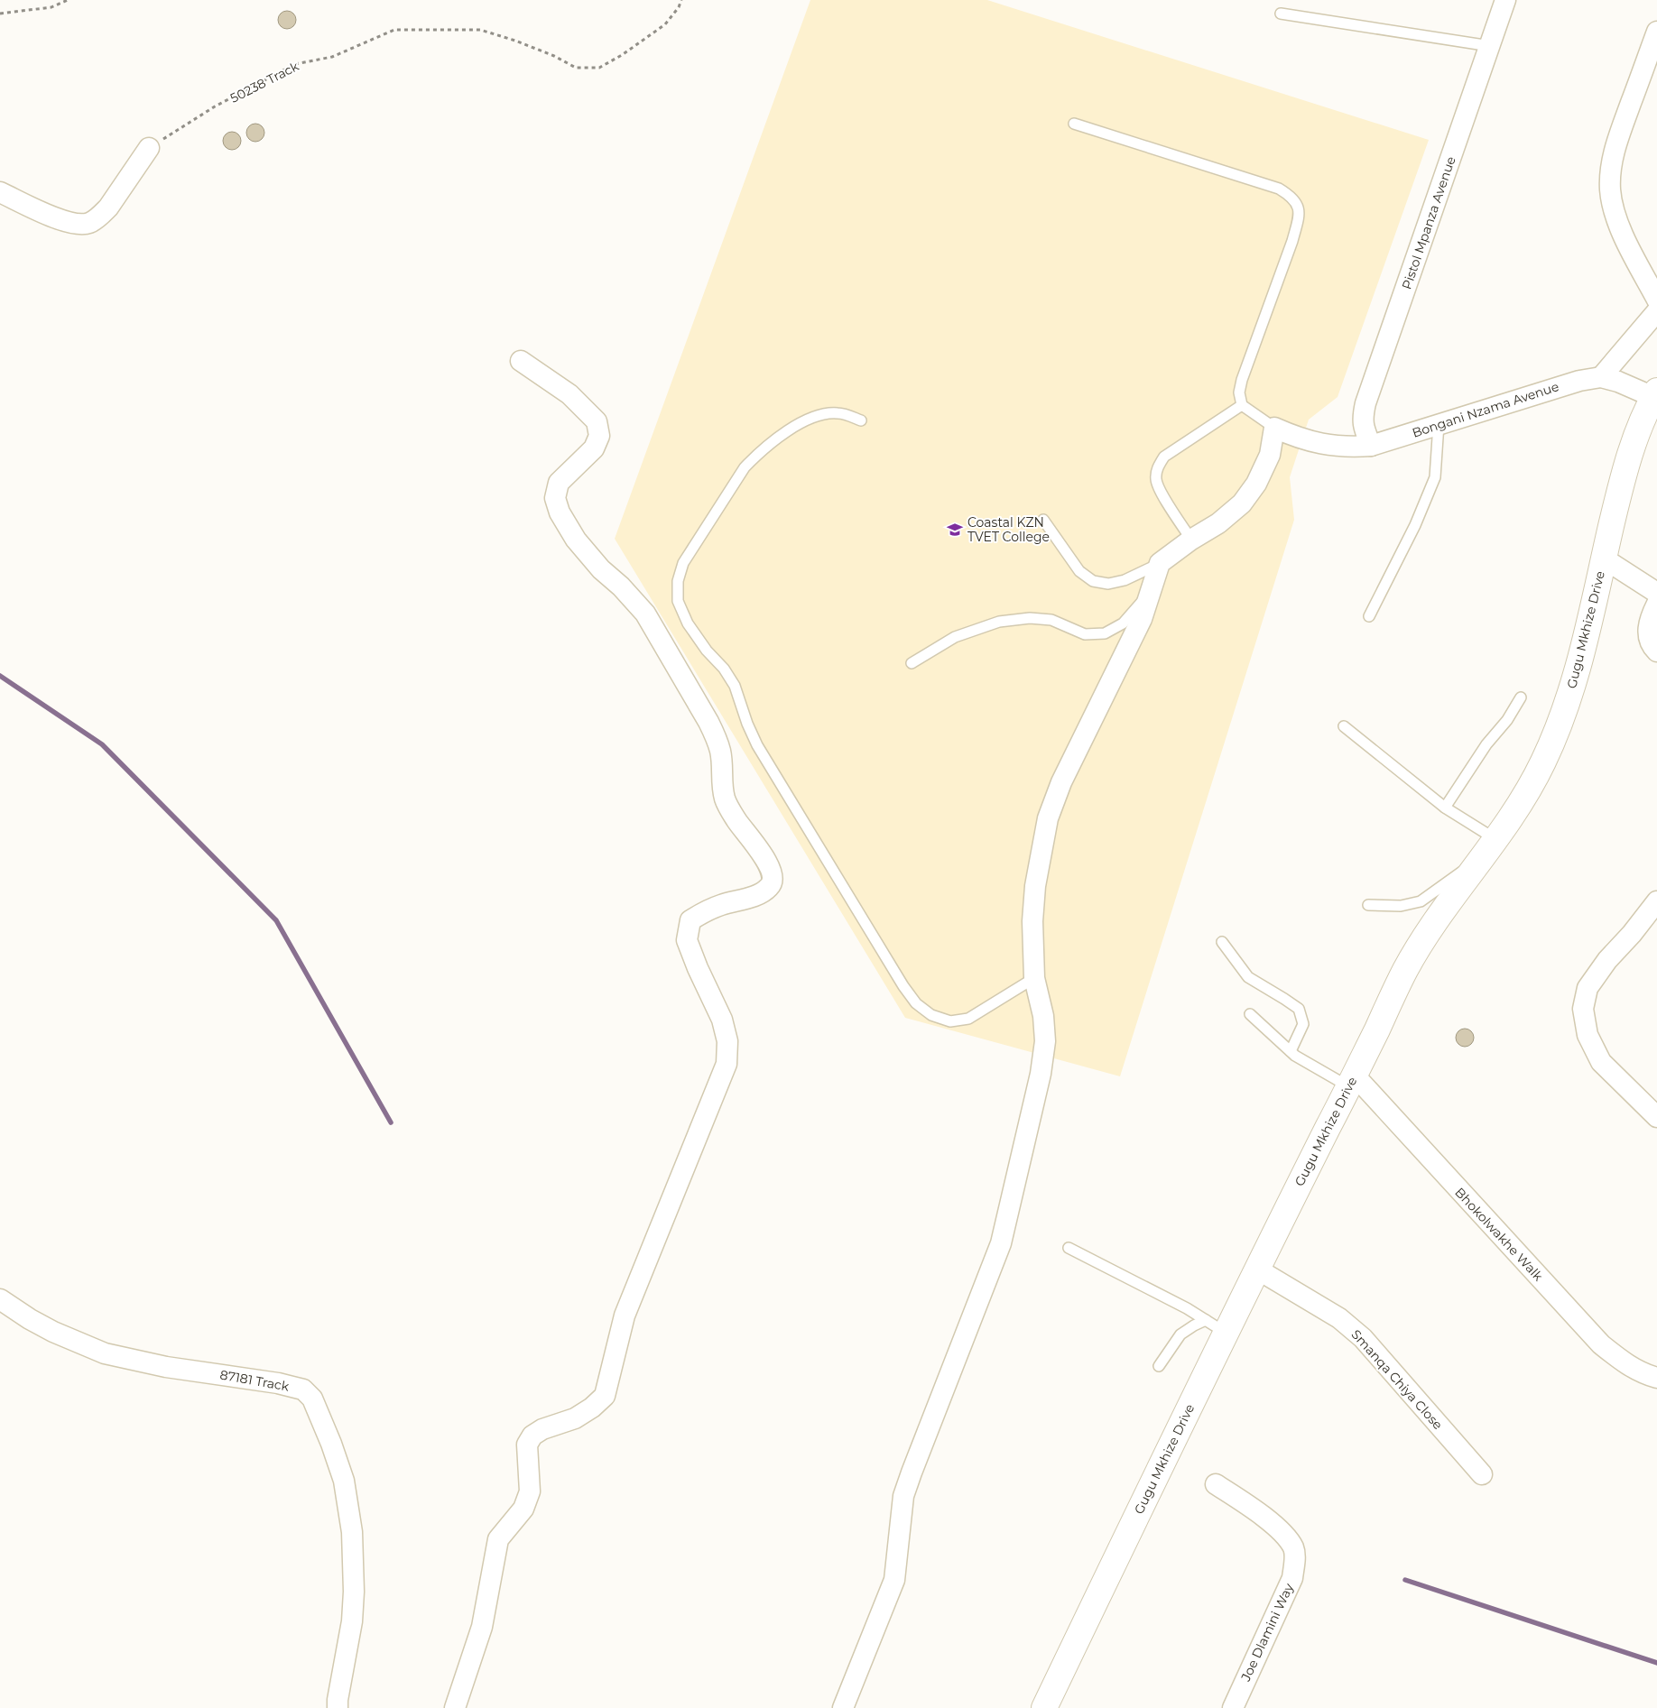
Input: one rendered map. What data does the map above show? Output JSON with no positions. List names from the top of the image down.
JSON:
{
  "streets": {
    "street": [
      "Pistol Mpanza Avenue",
      "Bongani Nzama Avenue",
      "Gugu Mkhize Drive",
      "Bhokolwakhe Walk",
      "Smanqa Chiya Close",
      "87181 Track",
      "Joe Dlamini Way"
    ],
    "path": ["50238 Track"]
  },
  "crossings": [
    ["Pistol Mpanza Avenue", "Bongani Nzama Avenue"],
    ["Bongani Nzama Avenue", "Gugu Mkhize Drive"],
    ["Gugu Mkhize Drive", "Bhokolwakhe Walk"],
    ["Gugu Mkhize Drive", "Smanqa Chiya Close"]
  ],
  "places": {
    "school or university": ["Coastal KZN TVET College"]
  }
}
